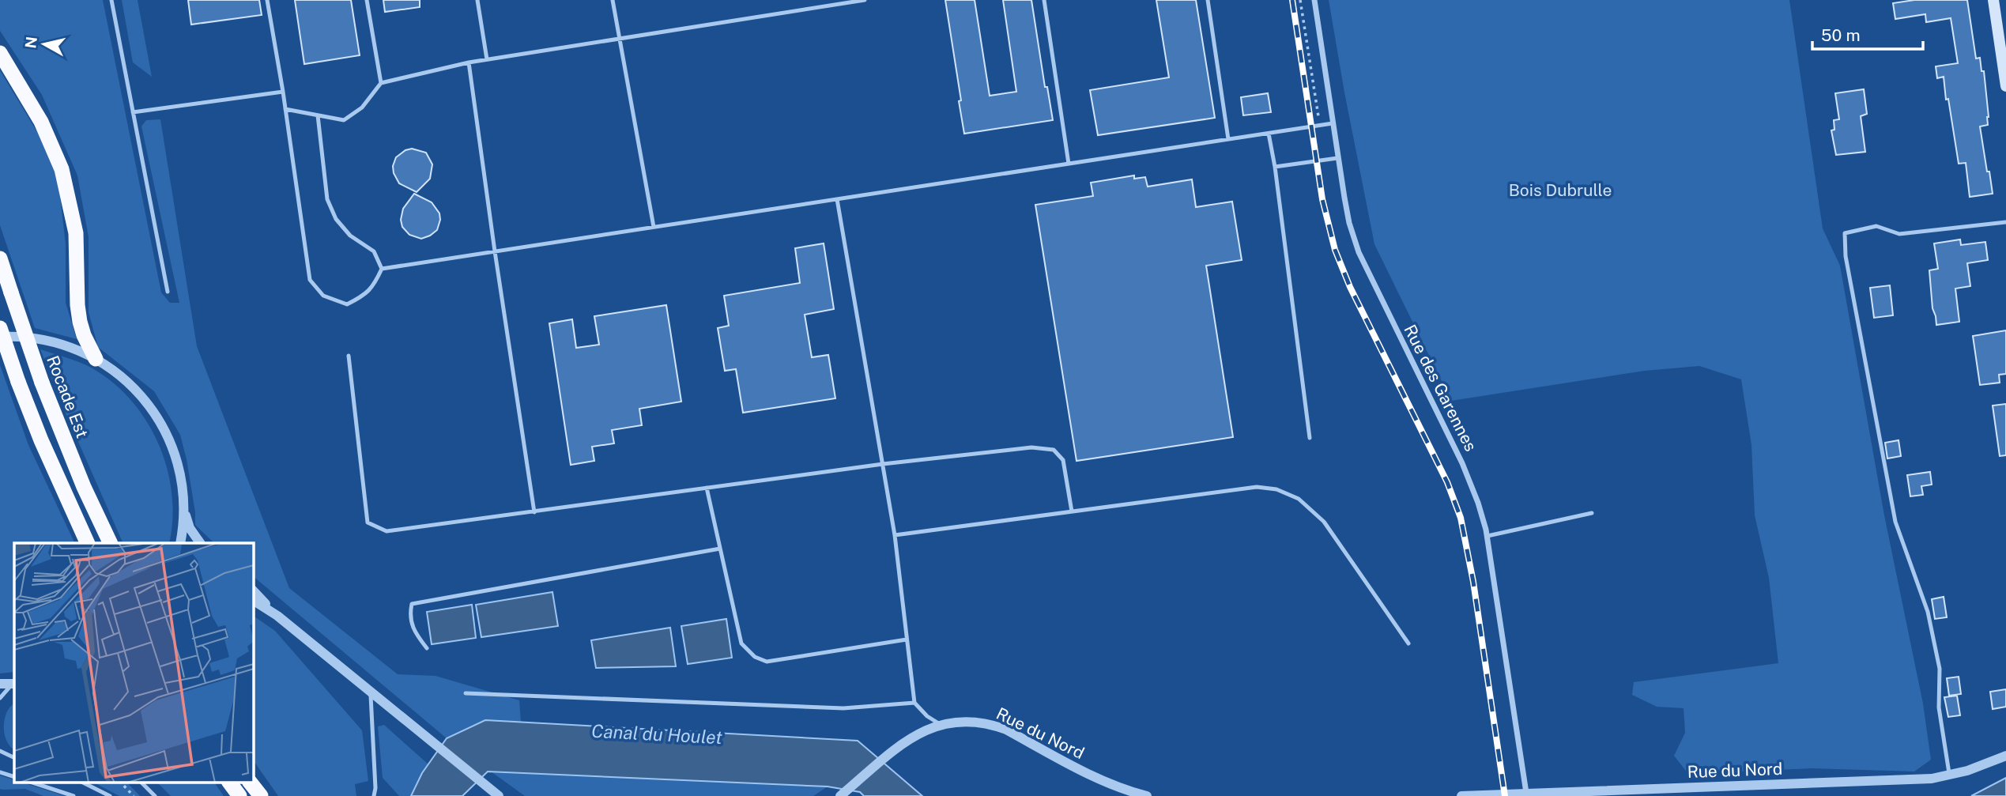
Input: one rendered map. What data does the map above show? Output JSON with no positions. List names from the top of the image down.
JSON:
{
  "streets": {
    "highway": ["Rocade Est"],
    "street": ["Rue des Garennes", "Rue du Nord"]
  },
  "crossings": [
    ["Rue des Garennes", "Rue du Nord"]
  ],
  "water": ["Canal du Houlet"],
  "parks": ["Bois Dubrulle"],
  "scale_bar": "50 m",
  "north": "left"
}
